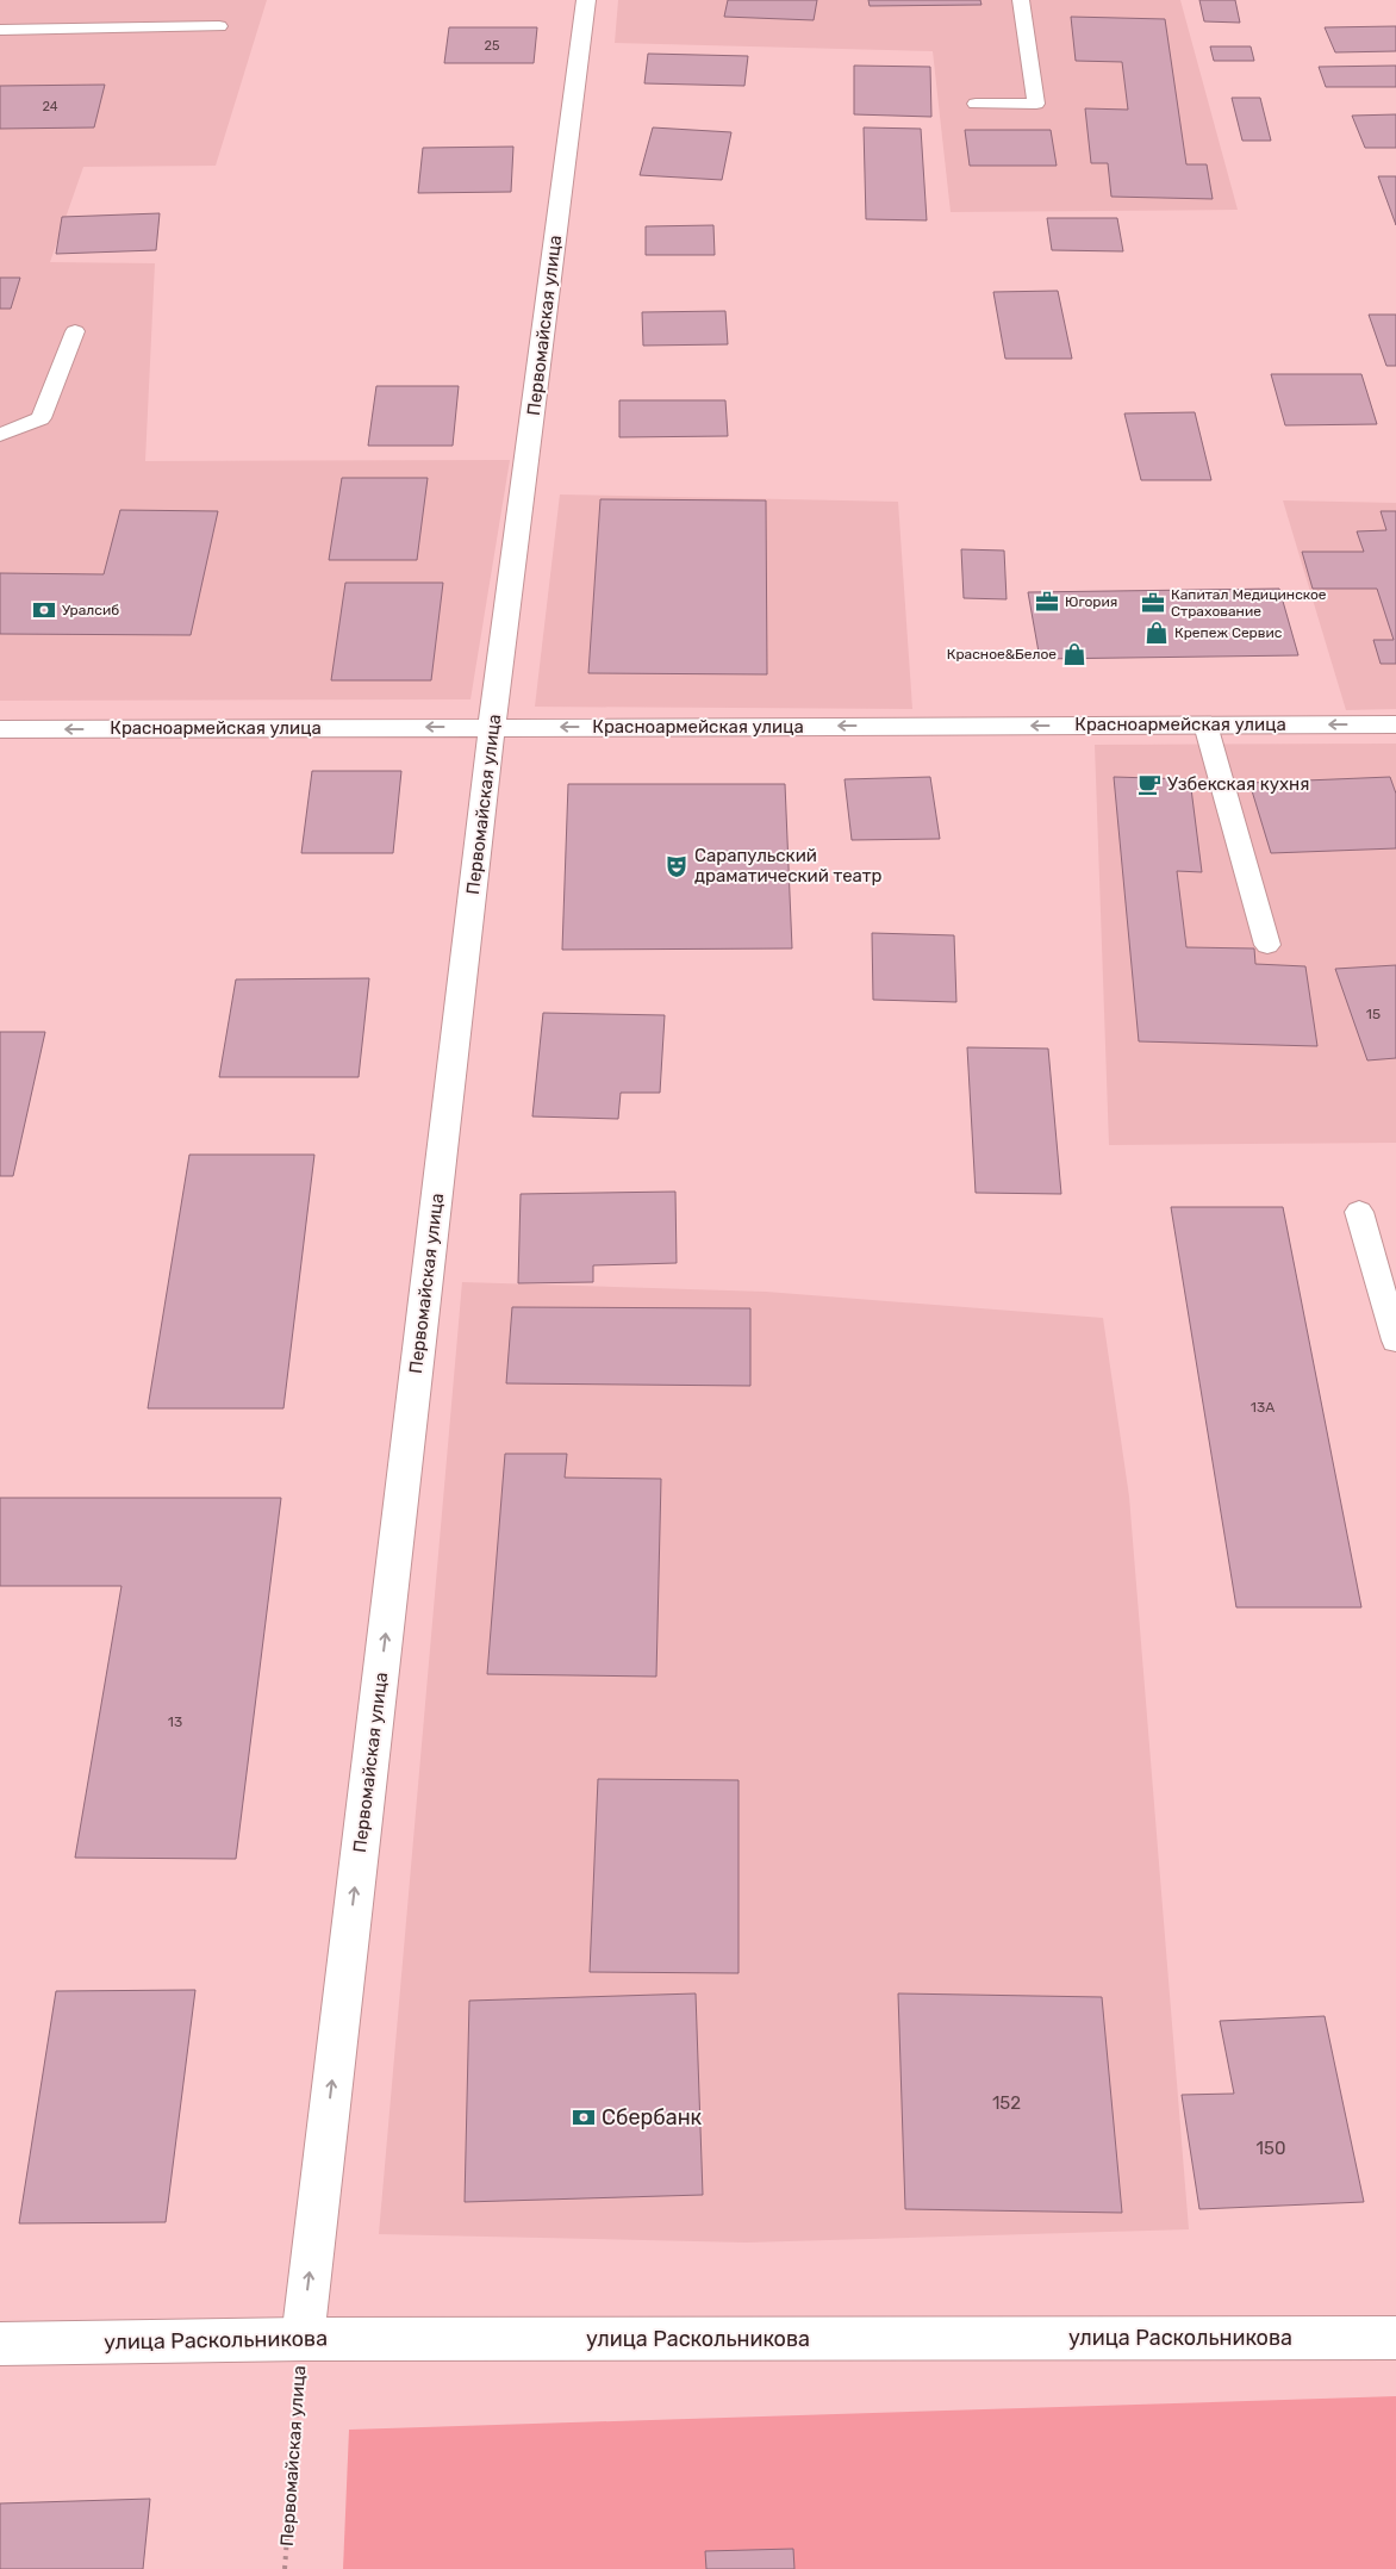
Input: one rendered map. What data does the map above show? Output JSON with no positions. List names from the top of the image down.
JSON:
{
  "streets": {
    "street": ["Первомайская улица", "Красноармейская улица", "улица Раскольникова"]
  },
  "crossings": [
    ["Первомайская улица", "Красноармейская улица"],
    ["Первомайская улица", "улица Раскольникова"]
  ],
  "one_way": ["Первомайская улица", "Красноармейская улица"],
  "places": {
    "office": ["Югория", "Капитал Медицинское Страхование"],
    "bank": ["Уралсиб", "Сбербанк"],
    "shop": ["Крепеж Сервис", "Красное&Белое"],
    "cafe": ["Узбекская кухня"],
    "theatre": ["Сарапульский драматический театр"]
  },
  "house_numbers": [
    "25",
    "24",
    "15",
    "13А",
    "13",
    "152",
    "150"
  ]
}
